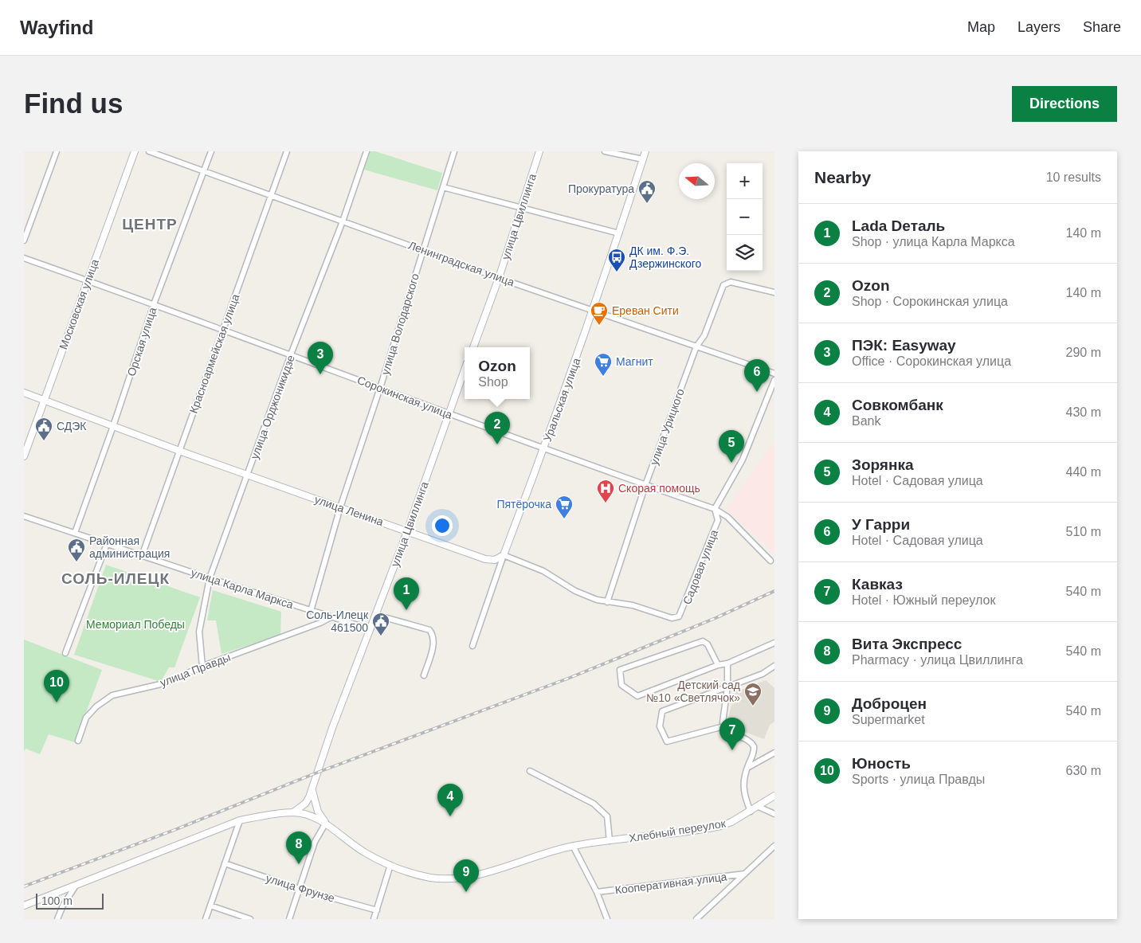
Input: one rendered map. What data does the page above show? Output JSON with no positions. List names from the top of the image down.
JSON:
{
  "streets": {
    "street": [
      "улица Цвиллинга",
      "Ленинградская улица",
      "Московская улица",
      "улица Володарского",
      "Орская улица",
      "Красноармейская улица",
      "Сорокинская улица",
      "Уральская улица",
      "улица Орджоникидзе",
      "улица Урицкого",
      "улица Ленина",
      "Садовая улица",
      "улица Карла Маркса",
      "улица Правды",
      "Хлебный переулок",
      "Кооперативная улица",
      "улица Фрунзе"
    ]
  },
  "crossings": [
    ["улица Цвиллинга", "Ленинградская улица"],
    ["улица Цвиллинга", "Сорокинская улица"],
    ["улица Цвиллинга", "улица Ленина"],
    ["улица Цвиллинга", "улица Карла Маркса"],
    ["улица Цвиллинга", "Хлебный переулок"],
    ["Ленинградская улица", "улица Володарского"],
    ["Ленинградская улица", "Орская улица"],
    ["Ленинградская улица", "Красноармейская улица"],
    ["Ленинградская улица", "Уральская улица"],
    ["Ленинградская улица", "улица Орджоникидзе"],
    ["Ленинградская улица", "улица Урицкого"],
    ["Московская улица", "Сорокинская улица"],
    ["Московская улица", "улица Ленина"],
    ["улица Володарского", "Сорокинская улица"],
    ["улица Володарского", "улица Ленина"],
    ["улица Володарского", "улица Карла Маркса"],
    ["Орская улица", "Сорокинская улица"],
    ["Орская улица", "улица Ленина"],
    ["Орская улица", "улица Карла Маркса"],
    ["Красноармейская улица", "Сорокинская улица"],
    ["Красноармейская улица", "улица Ленина"],
    ["Красноармейская улица", "улица Карла Маркса"],
    ["Сорокинская улица", "Уральская улица"],
    ["Сорокинская улица", "улица Орджоникидзе"],
    ["Сорокинская улица", "улица Урицкого"],
    ["Сорокинская улица", "Садовая улица"],
    ["Уральская улица", "улица Ленина"],
    ["улица Орджоникидзе", "улица Ленина"],
    ["улица Орджоникидзе", "улица Карла Маркса"],
    ["улица Орджоникидзе", "улица Правды"],
    ["улица Урицкого", "Садовая улица"],
    ["улица Карла Маркса", "улица Правды"]
  ],
  "districts": ["ЦЕНТР", "СОЛЬ-ИЛЕЦК"],
  "parks": ["Мемориал Победы"],
  "places": {
    "public building": [
      "Прокуратура",
      "СДЭК",
      "Районная администрация",
      "Соль-Илецк 461500"
    ],
    "bus stop": ["ДК им. Ф.Э. Дзержинского"],
    "cafe": ["Ереван Сити"],
    "supermarket": ["Магнит", "Пятёрочка"],
    "hospital": ["Скорая помощь"],
    "school or university": ["Детский сад №10 «Светлячок»"]
  },
  "scale_bar": "100 m",
  "north": "left",
  "page": {
    "header": "Wayfind",
    "nav": ["Map", "Layers", "Share"],
    "buttons": "Directions",
    "title": "Find us",
    "heading": ["Nearby", "10 results"],
    "map_buttons": ["+", "−"],
    "list": [
      {
        "mark": "1",
        "name": "Lada Dеталь",
        "note": "Shop · улица Карла Маркса",
        "value": "140 m"
      },
      {
        "mark": "2",
        "name": "Ozon",
        "note": "Shop · Сорокинская улица",
        "value": "140 m"
      },
      {
        "mark": "3",
        "name": "ПЭК: Easyway",
        "note": "Office · Сорокинская улица",
        "value": "290 m"
      },
      {
        "mark": "4",
        "name": "Совкомбанк",
        "note": "Bank",
        "value": "430 m"
      },
      {
        "mark": "5",
        "name": "Зорянка",
        "note": "Hotel · Садовая улица",
        "value": "440 m"
      },
      {
        "mark": "6",
        "name": "У Гарри",
        "note": "Hotel · Садовая улица",
        "value": "510 m"
      },
      {
        "mark": "7",
        "name": "Кавказ",
        "note": "Hotel · Южный переулок",
        "value": "540 m"
      },
      {
        "mark": "8",
        "name": "Вита Экспресс",
        "note": "Pharmacy · улица Цвиллинга",
        "value": "540 m"
      },
      {
        "mark": "9",
        "name": "Доброцен",
        "note": "Supermarket",
        "value": "540 m"
      },
      {
        "mark": "10",
        "name": "Юность",
        "note": "Sports · улица Правды",
        "value": "630 m"
      }
    ],
    "pins": [
      "3",
      "6",
      "2",
      "5",
      "1",
      "10",
      "7",
      "4",
      "8",
      "9"
    ],
    "popup": ["Ozon", "Shop"],
    "scale": "100 m"
  }
}
